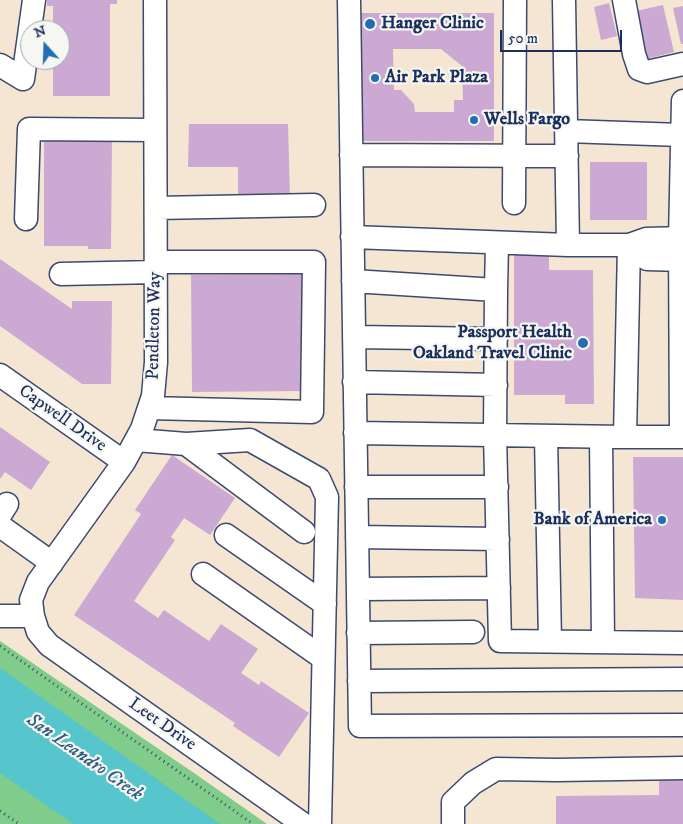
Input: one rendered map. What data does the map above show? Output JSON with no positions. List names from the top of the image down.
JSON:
{
  "streets": {
    "street": ["Pendleton Way", "Capwell Drive", "Leet Drive"]
  },
  "crossings": [
    ["Pendleton Way", "Capwell Drive"],
    ["Pendleton Way", "Leet Drive"]
  ],
  "water": ["San Leandro Creek"],
  "places": [
    "Hanger Clinic",
    "Air Park Plaza",
    "Wells Fargo",
    "Passport Health Oakland Travel Clinic",
    "Bank of America"
  ],
  "scale_bar": "50 m",
  "north": "top"
}
